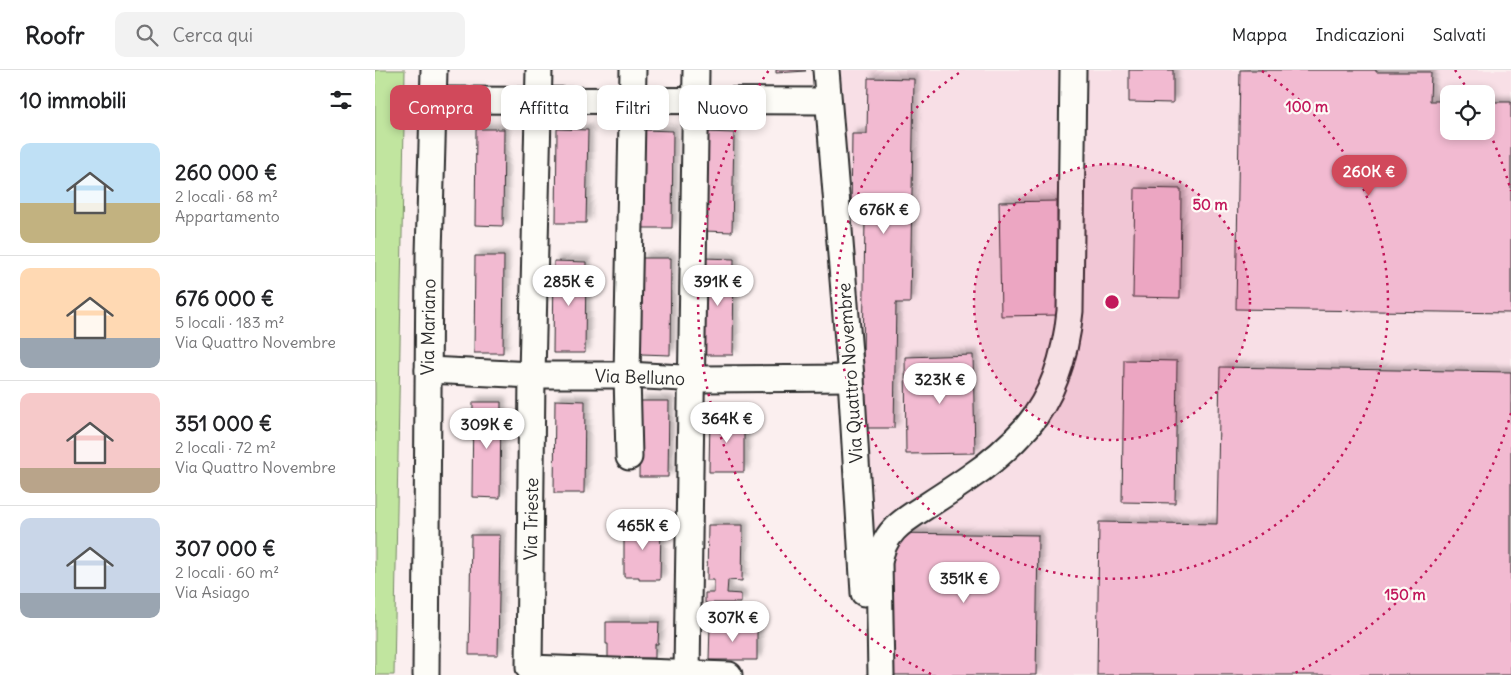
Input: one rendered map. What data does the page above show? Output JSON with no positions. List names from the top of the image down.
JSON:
{
  "streets": {
    "street": [
      "Via Mariano",
      "Via Quattro Novembre",
      "Via Belluno",
      "Via Trieste"
    ]
  },
  "crossings": [
    ["Via Mariano", "Via Belluno"],
    ["Via Quattro Novembre", "Via Belluno"],
    ["Via Belluno", "Via Trieste"]
  ],
  "page": {
    "header": "Roofr",
    "search": "Cerca qui",
    "nav": ["Mappa", "Indicazioni", "Salvati"],
    "heading": "10 immobili",
    "chip": [
      "Compra",
      "Affitta",
      "Filtri",
      "Nuovo"
    ],
    "list": [
      {
        "name": "260 000 €",
        "note": "2 locali · 68 m² · Appartamento"
      },
      {
        "name": "676 000 €",
        "note": "5 locali · 183 m² · Via Quattro Novembre"
      },
      {
        "name": "351 000 €",
        "note": "2 locali · 72 m² · Via Quattro Novembre"
      },
      {
        "name": "307 000 €",
        "note": "2 locali · 60 m² · Via Asiago"
      }
    ],
    "price": [
      "260K €",
      "676K €",
      "285K €",
      "391K €",
      "323K €",
      "364K €",
      "309K €",
      "465K €",
      "351K €",
      "307K €"
    ]
  },
  "rings": ["100 m", "50 m", "150 m"]
}
